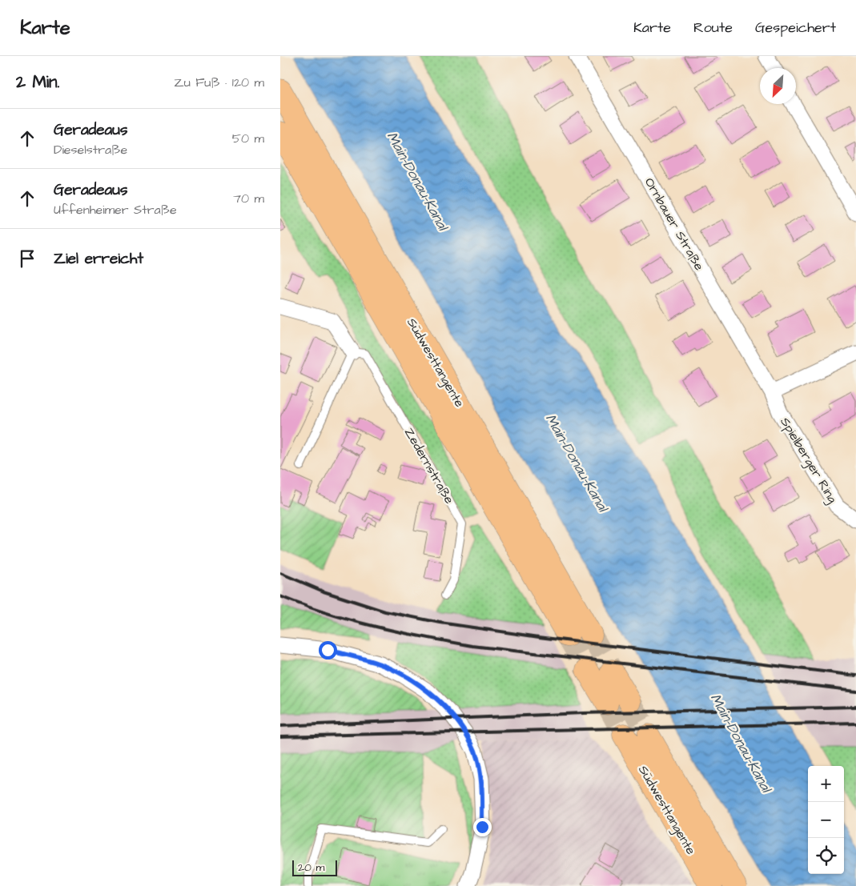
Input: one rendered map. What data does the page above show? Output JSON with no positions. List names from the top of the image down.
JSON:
{
  "streets": {
    "highway": ["Südwesttangente"],
    "street": ["Ornbauer Straße", "Spielberger Ring"],
    "lane": ["Zedernstraße"]
  },
  "crossings": [
    ["Ornbauer Straße", "Spielberger Ring"]
  ],
  "water": ["Main-Donau-Kanal"],
  "scale_bar": "20 m",
  "north": "bottom left",
  "page": {
    "header": "Karte",
    "nav": ["Karte", "Route", "Gespeichert"],
    "heading": ["2 Min.", "Zu Fuß · 120 m"],
    "list": [
      ["Geradeaus", "Dieselstraße", "50 m"],
      ["Geradeaus", "Uffenheimer Straße", "70 m"],
      "Ziel erreicht"
    ],
    "map_buttons": ["+", "−"],
    "scale": "20 m"
  }
}
